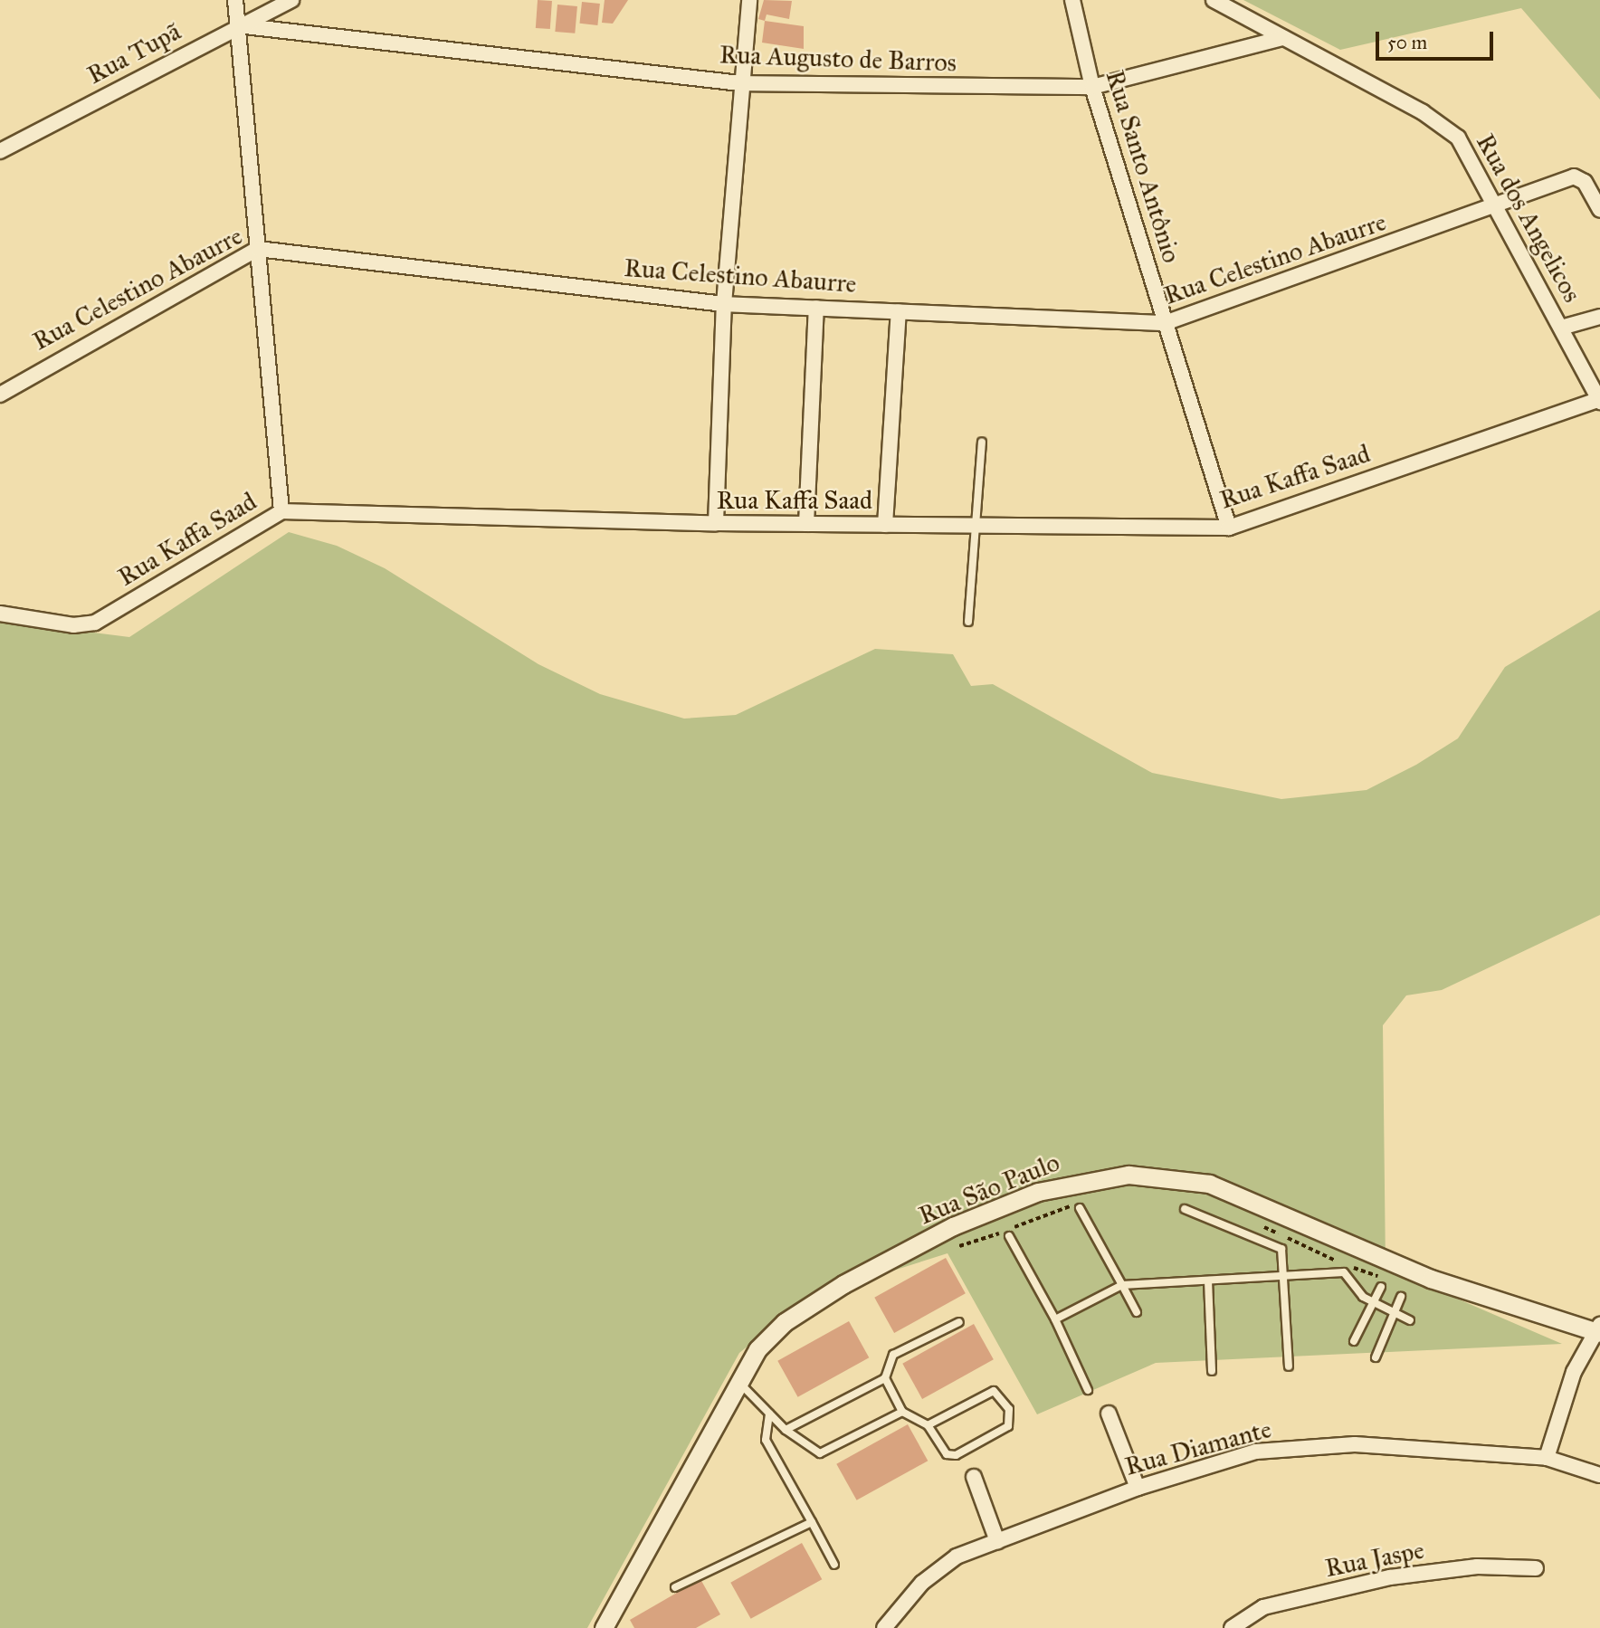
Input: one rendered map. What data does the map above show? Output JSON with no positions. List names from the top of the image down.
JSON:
{
  "streets": {
    "street": [
      "Rua Tupã",
      "Rua Augusto de Barros",
      "Rua Santo Antônio",
      "Rua dos Angelicos",
      "Rua Celestino Abaurre",
      "Rua Kaffa Saad",
      "Rua São Paulo",
      "Rua Diamante",
      "Rua Jaspe"
    ]
  },
  "crossings": [
    ["Rua Tupã", "Rua Augusto de Barros"],
    ["Rua Augusto de Barros", "Rua Santo Antônio"],
    ["Rua Augusto de Barros", "Rua dos Angelicos"],
    ["Rua Santo Antônio", "Rua Celestino Abaurre"],
    ["Rua Santo Antônio", "Rua Kaffa Saad"],
    ["Rua dos Angelicos", "Rua Celestino Abaurre"],
    ["Rua dos Angelicos", "Rua Kaffa Saad"]
  ],
  "scale_bar": "50 m"
}
